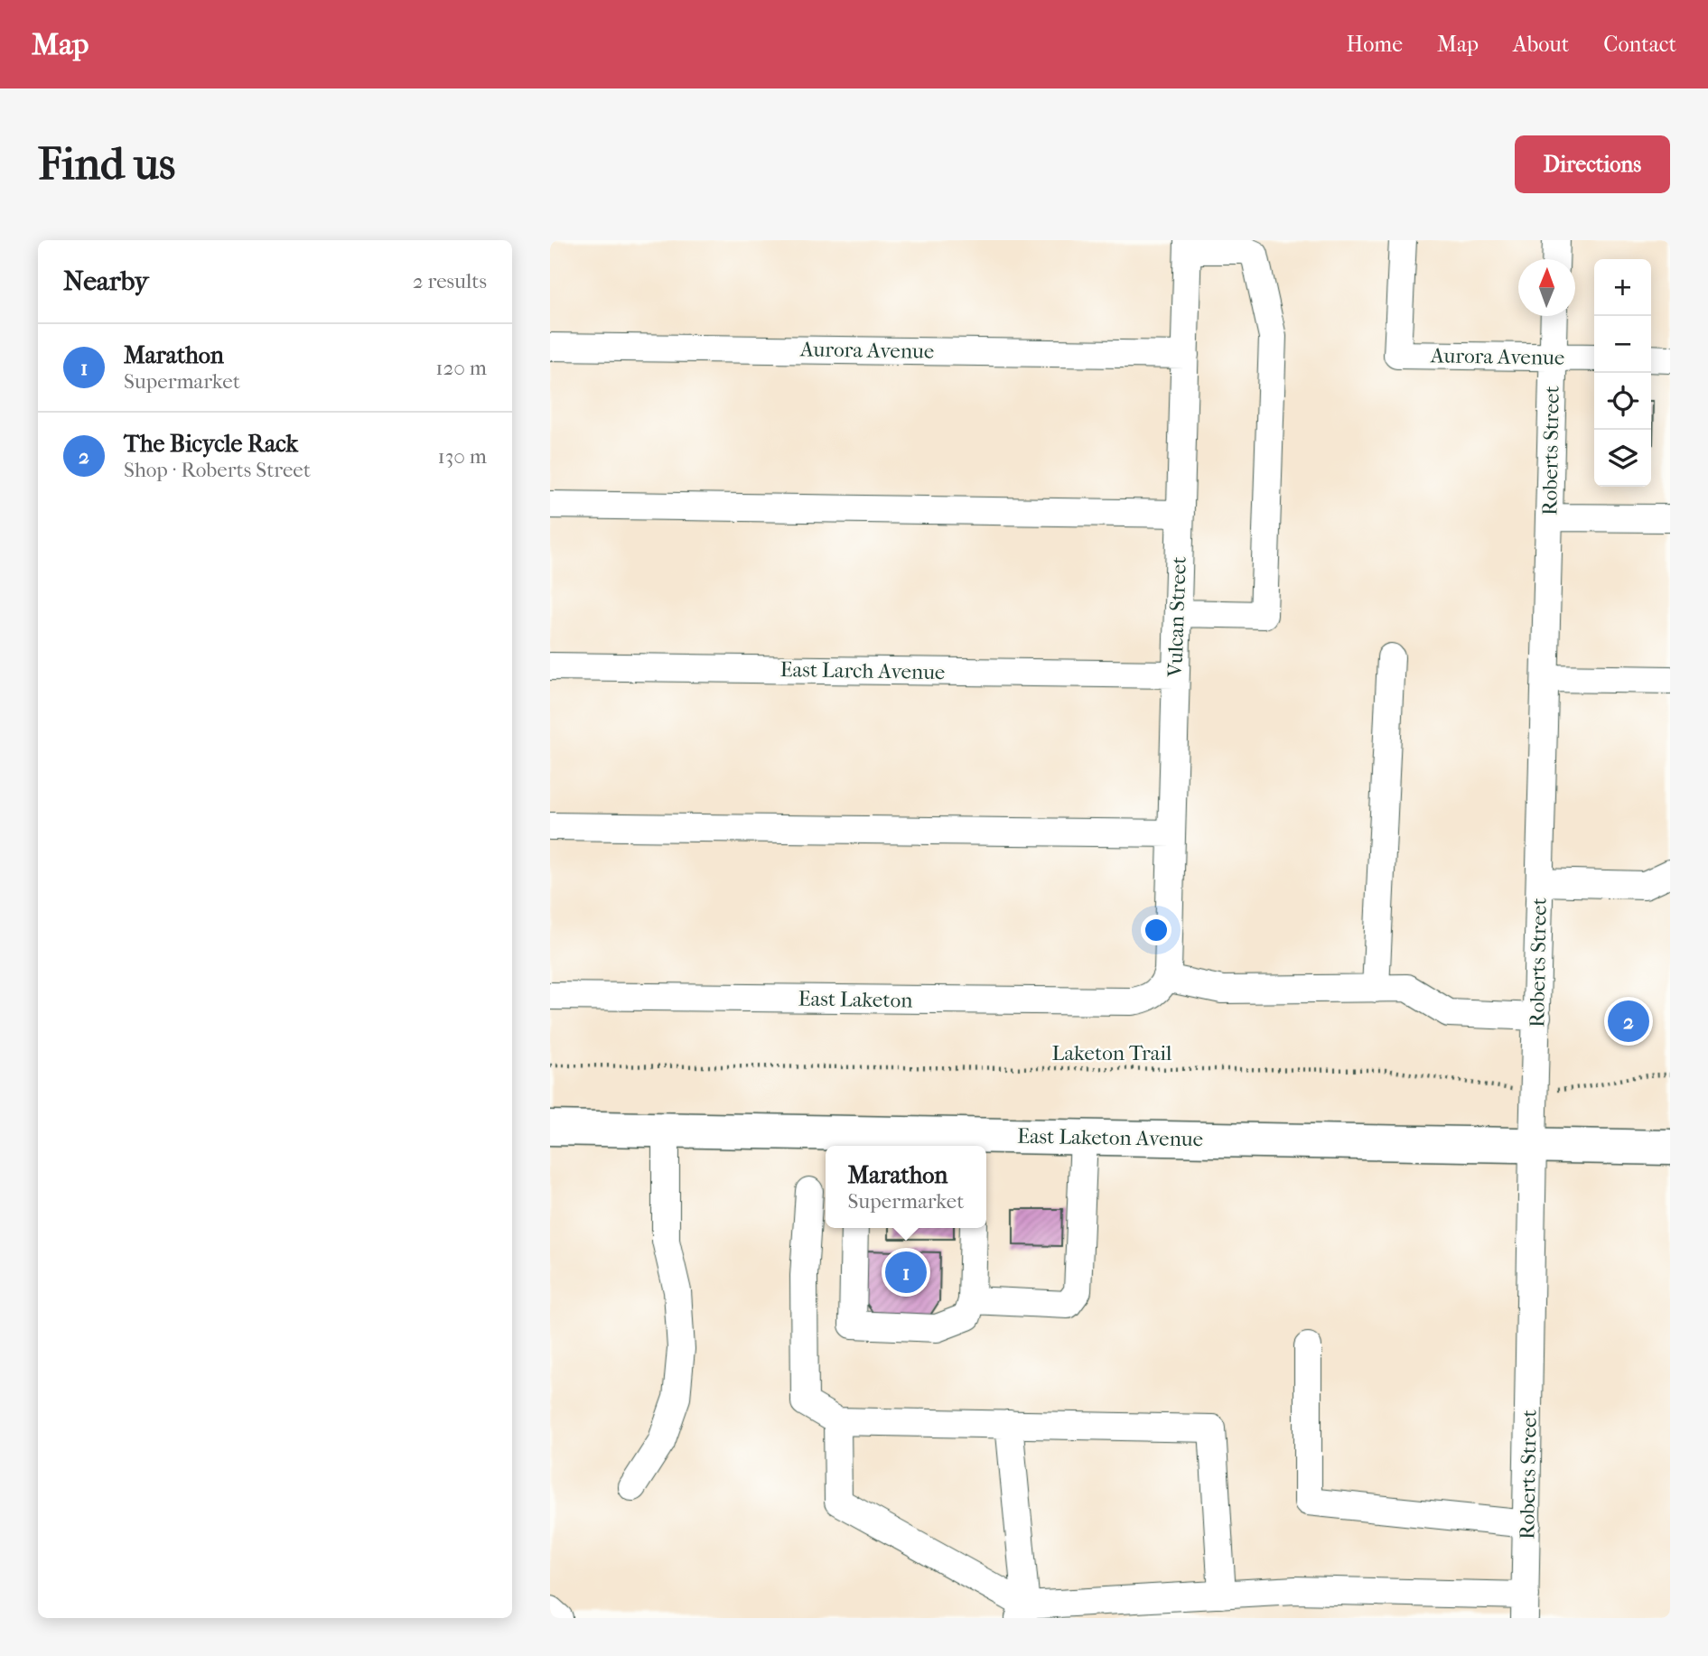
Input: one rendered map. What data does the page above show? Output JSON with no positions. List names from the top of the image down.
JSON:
{
  "streets": {
    "main road": ["East Laketon Avenue"],
    "street": [
      "Aurora Avenue",
      "Roberts Street",
      "Vulcan Street",
      "East Larch Avenue",
      "East Laketon"
    ],
    "path": ["Laketon Trail"]
  },
  "crossings": [
    ["Aurora Avenue", "Roberts Street"],
    ["Aurora Avenue", "Vulcan Street"],
    ["Roberts Street", "Laketon Trail"],
    ["Roberts Street", "East Laketon Avenue"],
    ["Vulcan Street", "East Larch Avenue"],
    ["Vulcan Street", "East Laketon"]
  ],
  "north": "top",
  "page": {
    "header": "Map",
    "nav": [
      "Home",
      "Map",
      "About",
      "Contact"
    ],
    "buttons": "Directions",
    "title": "Find us",
    "heading": ["Nearby", "2 results"],
    "map_buttons": ["+", "−"],
    "list": [
      {
        "mark": "1",
        "name": "Marathon",
        "note": "Supermarket",
        "value": "120 m"
      },
      {
        "mark": "2",
        "name": "The Bicycle Rack",
        "note": "Shop · Roberts Street",
        "value": "130 m"
      }
    ],
    "pins": ["2", "1"],
    "popup": ["Marathon", "Supermarket"]
  }
}
